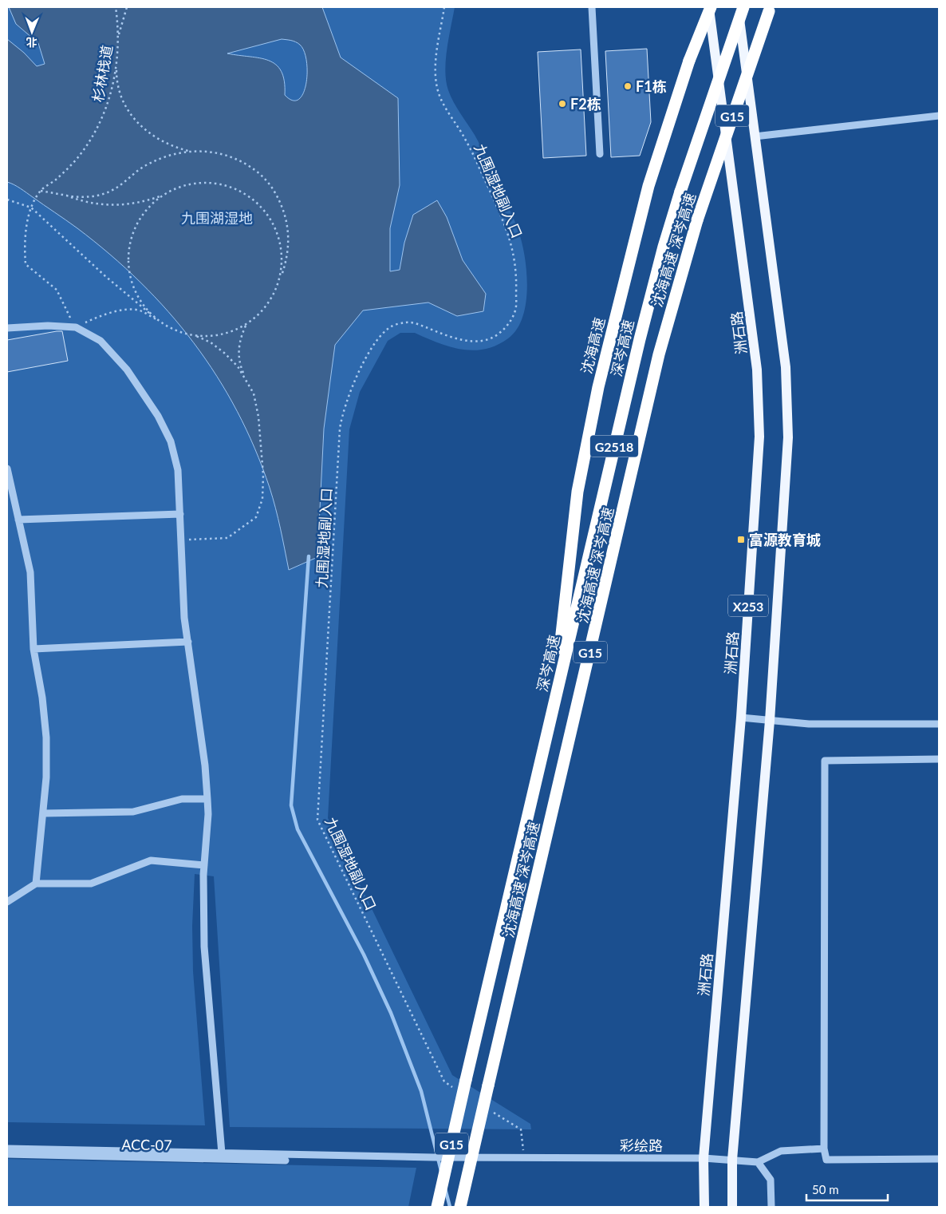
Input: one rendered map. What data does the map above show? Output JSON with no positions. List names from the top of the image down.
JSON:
{
  "streets": {
    "highway": [
      "G15",
      "沈海高速 深岑高速",
      "沈海高速",
      "深岑高速",
      "G2518"
    ],
    "main road": ["洲石路", "X253"],
    "street": ["ACC-07", "彩绘路"],
    "path": ["杉林栈道", "九围湿地副入口"]
  },
  "crossings": [
    ["沈海高速 深岑高速", "沈海高速"],
    ["沈海高速 深岑高速", "深岑高速"],
    ["洲石路", "沈海高速"],
    ["洲石路", "彩绘路"],
    ["沈海高速", "深岑高速"],
    ["X253", "彩绘路"]
  ],
  "parks": ["九围湖湿地"],
  "places": {
    "other": ["F1栋", "F2栋"],
    "transit": ["富源教育城"]
  },
  "scale_bar": "50 m",
  "north": "bottom"
}
